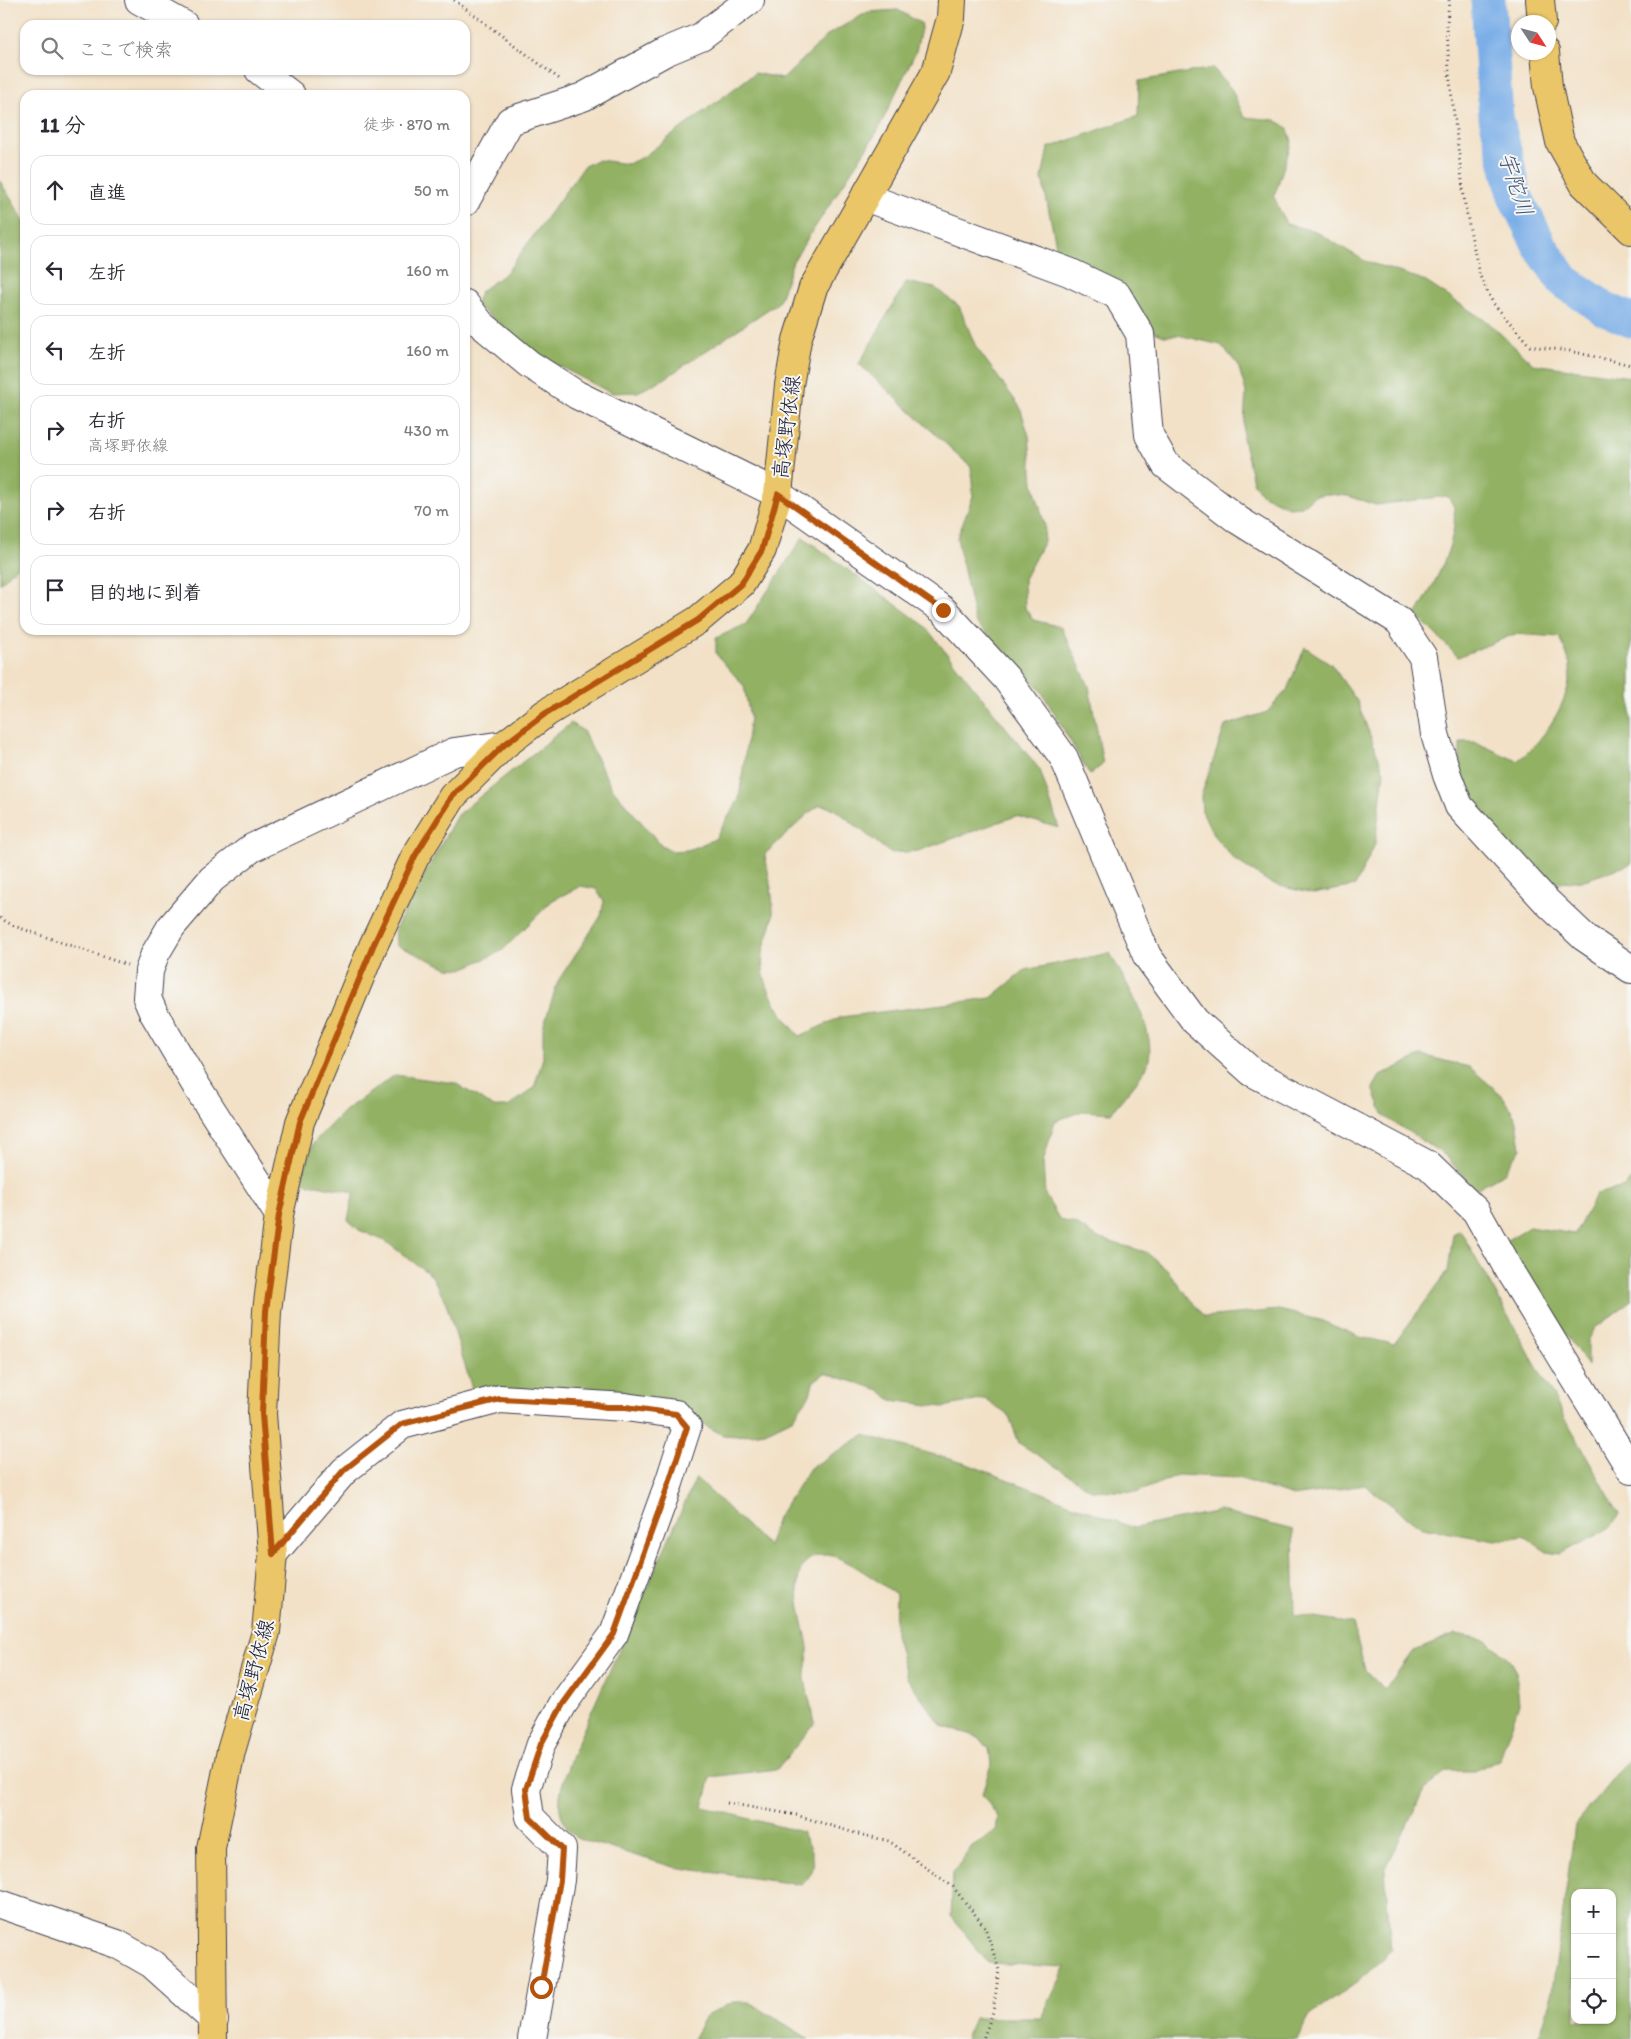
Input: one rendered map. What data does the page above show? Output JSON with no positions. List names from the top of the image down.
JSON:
{
  "streets": {
    "main road": ["高塚野依線"]
  },
  "water": ["宇陀川"],
  "north": "bottom right",
  "page": {
    "search": "ここで検索",
    "heading": ["11 分", "徒歩 · 870 m"],
    "list": [
      ["直進", "50 m"],
      ["左折", "160 m"],
      ["左折", "160 m"],
      ["右折", "高塚野依線", "430 m"],
      ["右折", "70 m"],
      "目的地に到着"
    ],
    "map_buttons": ["+", "−"]
  }
}
